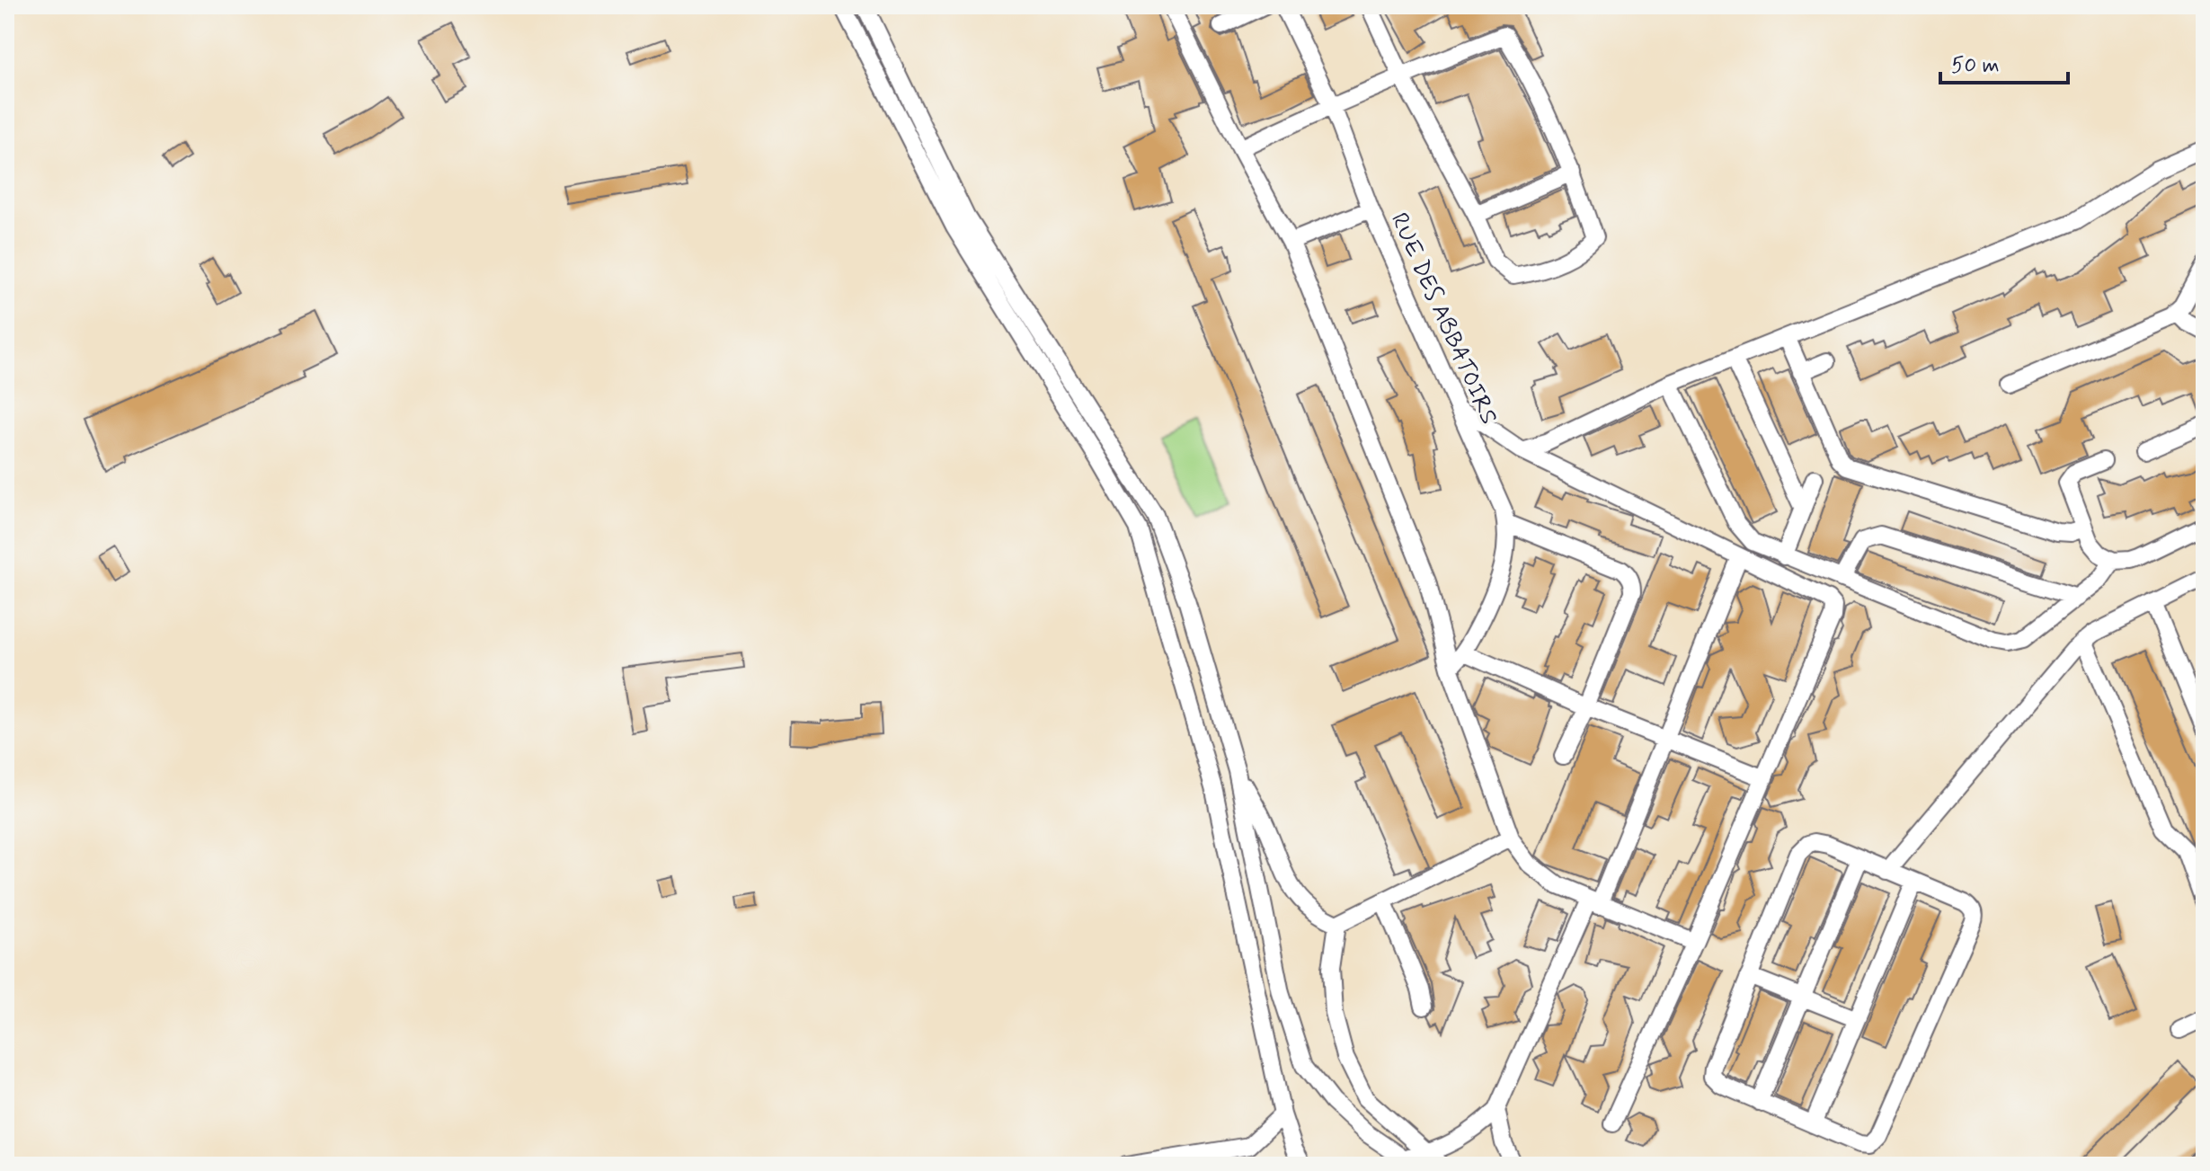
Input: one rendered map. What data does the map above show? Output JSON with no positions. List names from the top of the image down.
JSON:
{
  "streets": {
    "street": ["RUE DES ABBATOIRS"]
  },
  "scale_bar": "50 m"
}
